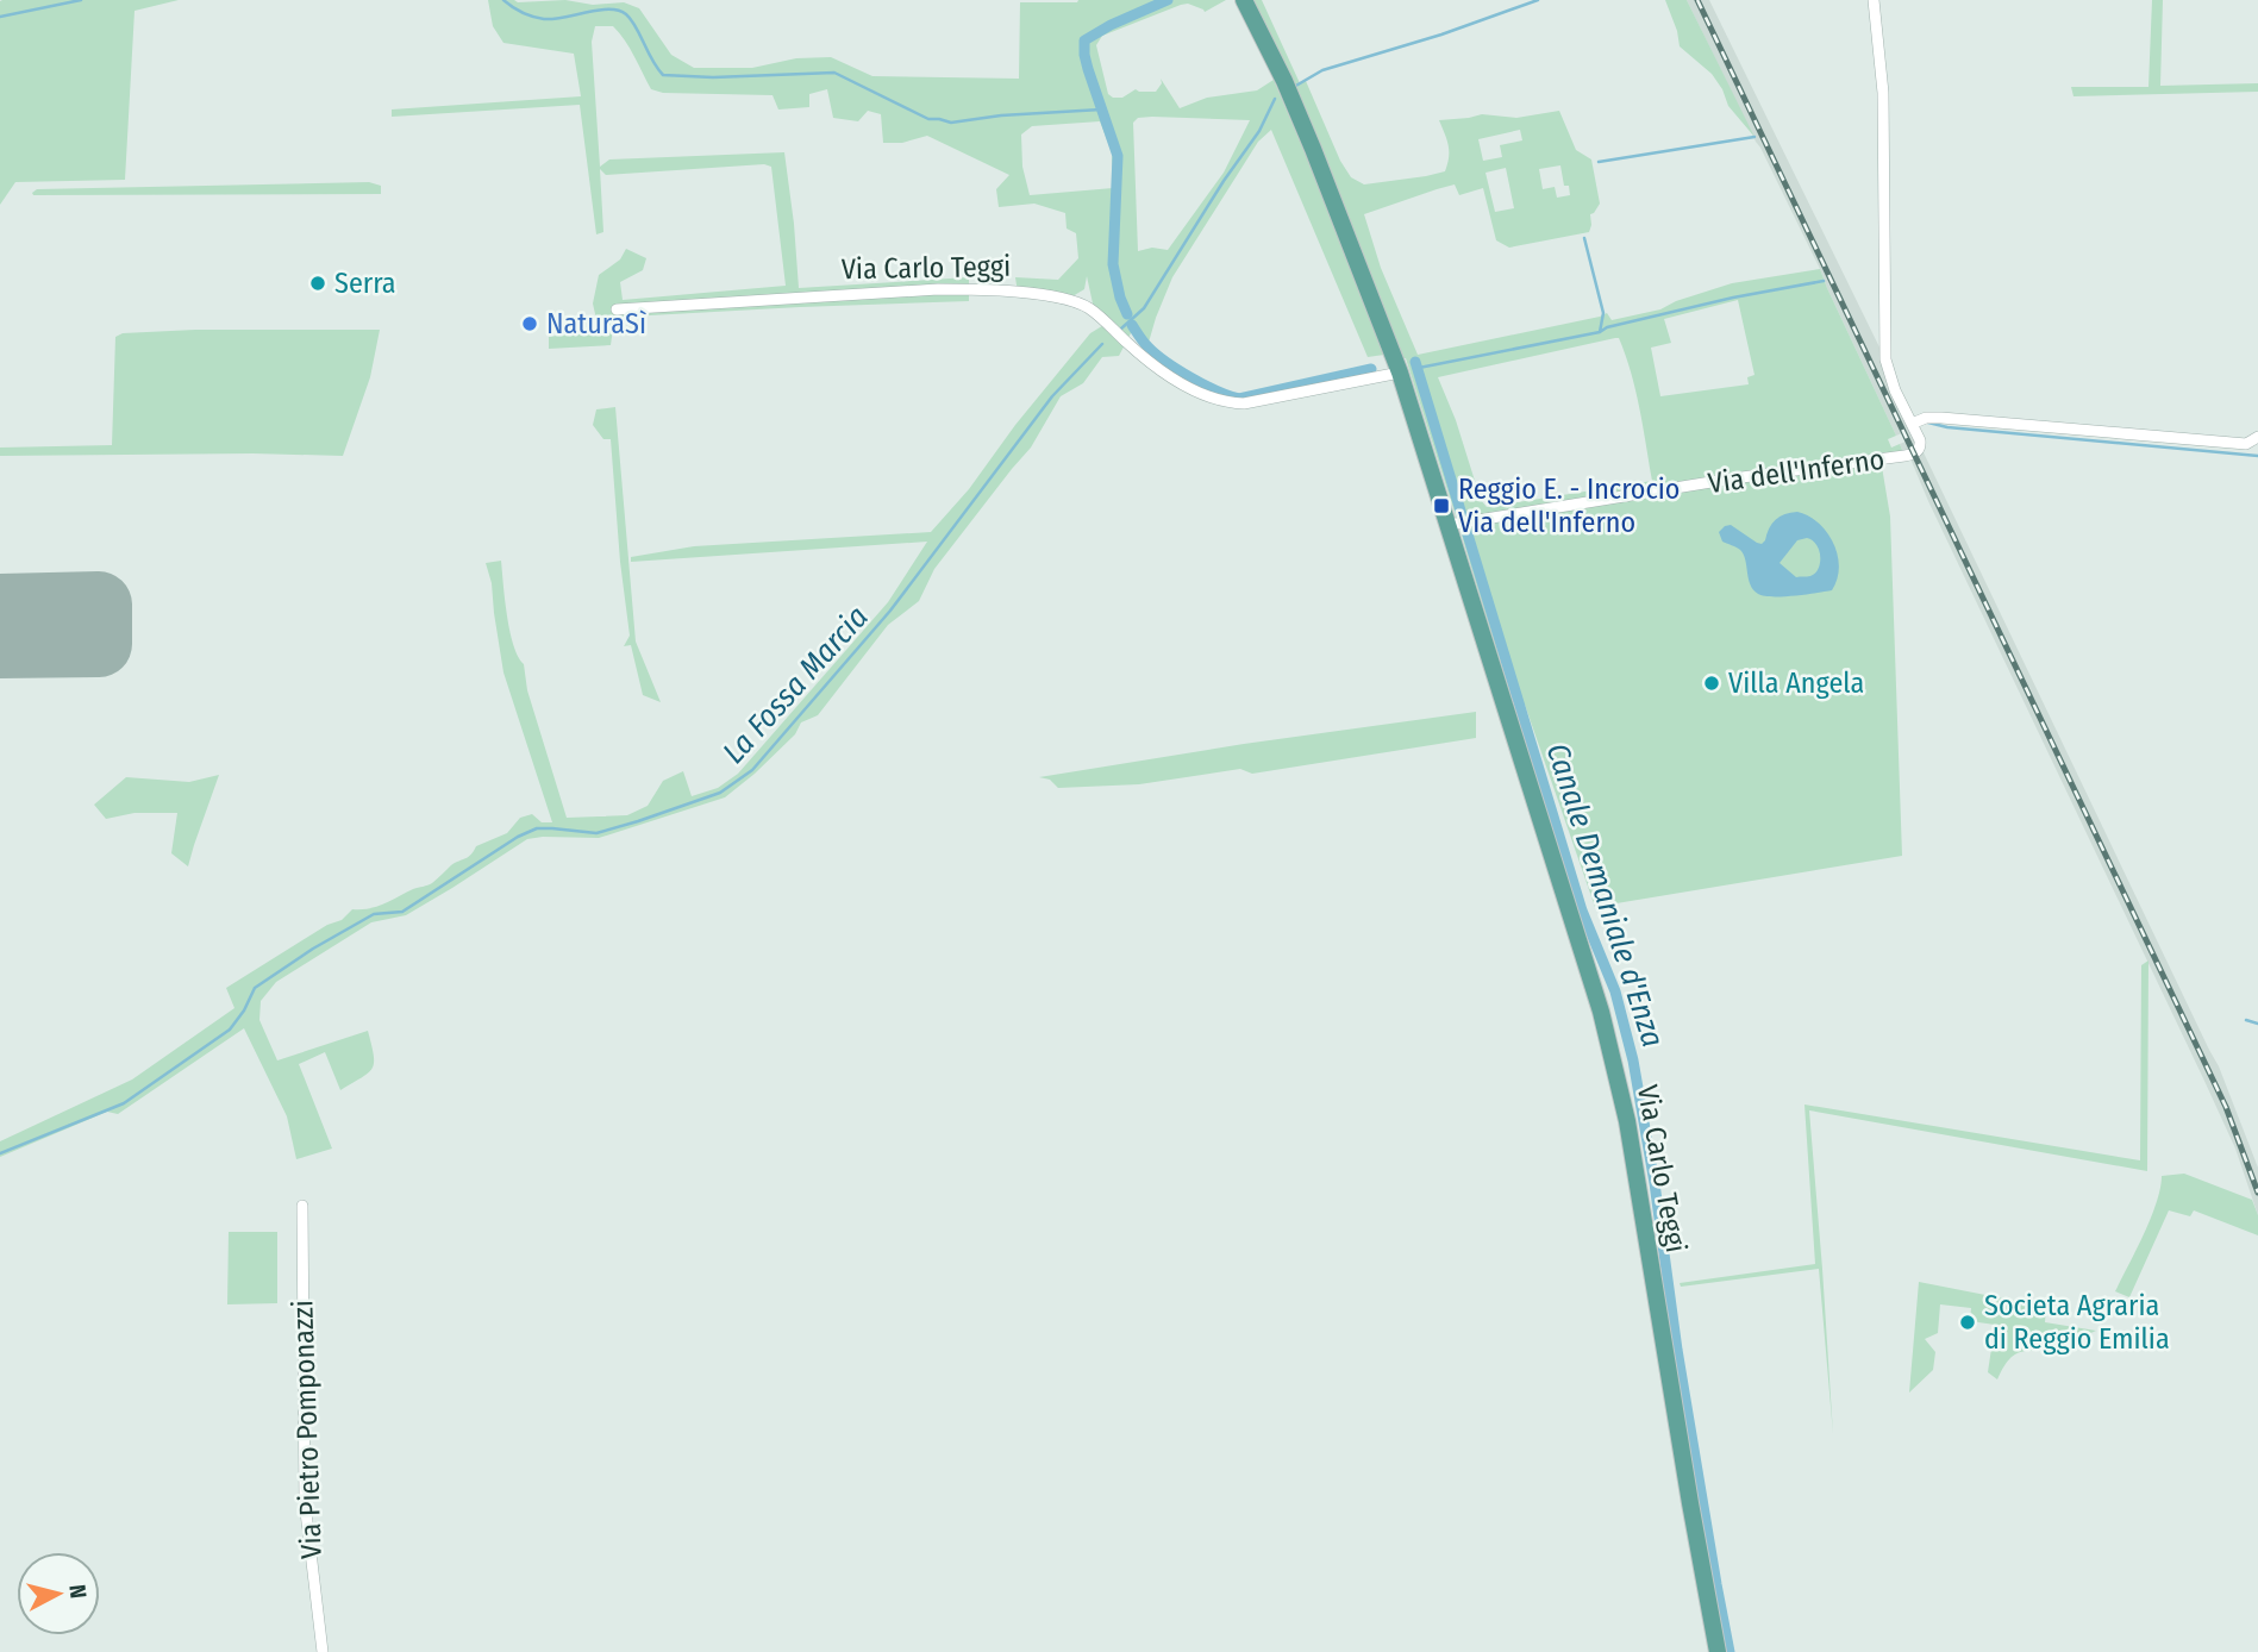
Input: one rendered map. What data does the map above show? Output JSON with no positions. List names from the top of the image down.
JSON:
{
  "streets": {
    "main road": ["Via Carlo Teggi"],
    "street": ["Via dell'Inferno", "Via Pietro Pomponazzi"]
  },
  "crossings": [
    ["Via Carlo Teggi", "Via dell'Inferno"]
  ],
  "water": ["La Fossa Marcia", "Canale Demaniale d'Enza"],
  "places": {
    "other": [
      "Serra",
      "NaturaSì",
      "Villa Angela",
      "Societa Agraria di Reggio Emilia"
    ],
    "transit": ["Reggio E. - Incrocio Via dell'Inferno"]
  },
  "north": "right"
}
